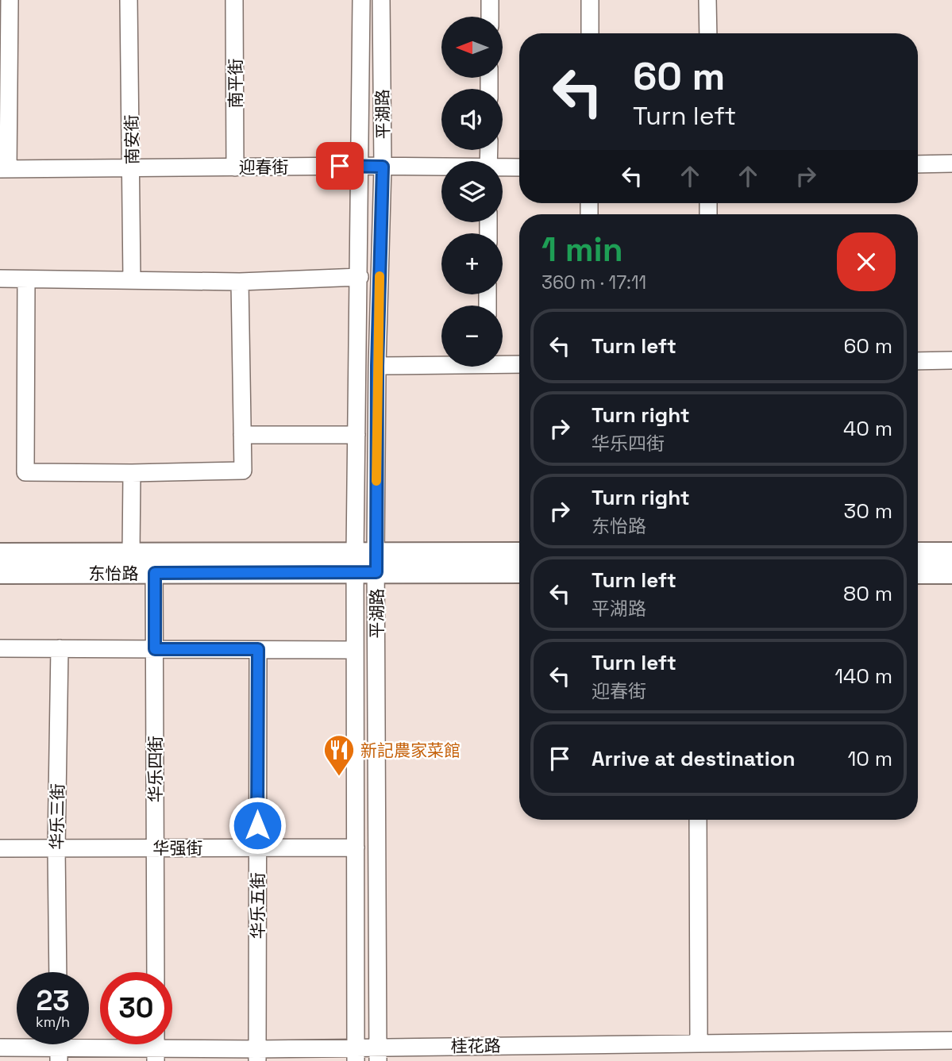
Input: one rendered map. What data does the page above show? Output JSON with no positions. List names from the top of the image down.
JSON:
{
  "streets": {
    "street": [
      "南平街",
      "平湖路",
      "南安街",
      "迎春街",
      "东怡路",
      "华乐四街",
      "华乐三街",
      "华强街",
      "华乐五街",
      "桂花路"
    ]
  },
  "crossings": [
    ["南平街", "迎春街"],
    ["平湖路", "迎春街"],
    ["平湖路", "东怡路"],
    ["平湖路", "华强街"],
    ["平湖路", "桂花路"],
    ["南安街", "迎春街"],
    ["东怡路", "华乐四街"],
    ["华乐四街", "华强街"],
    ["华乐三街", "华强街"],
    ["华强街", "华乐五街"],
    ["华乐五街", "桂花路"]
  ],
  "places": {
    "restaurant": ["新記農家菜館"]
  },
  "north": "left",
  "page": {
    "map_buttons": ["+", "−"],
    "turn": ["60 m", "Turn left"],
    "heading": ["1 min", "360 m · 17:11"],
    "list": [
      {
        "name": "Turn left",
        "value": "60 m"
      },
      {
        "name": "Turn right",
        "note": "华乐四街",
        "value": "40 m"
      },
      {
        "name": "Turn right",
        "note": "东怡路",
        "value": "30 m"
      },
      {
        "name": "Turn left",
        "note": "平湖路",
        "value": "80 m"
      },
      {
        "name": "Turn left",
        "note": "迎春街",
        "value": "140 m"
      },
      {
        "name": "Arrive at destination",
        "value": "10 m"
      }
    ],
    "speed": "23 km/h",
    "limit": "30"
  }
}
